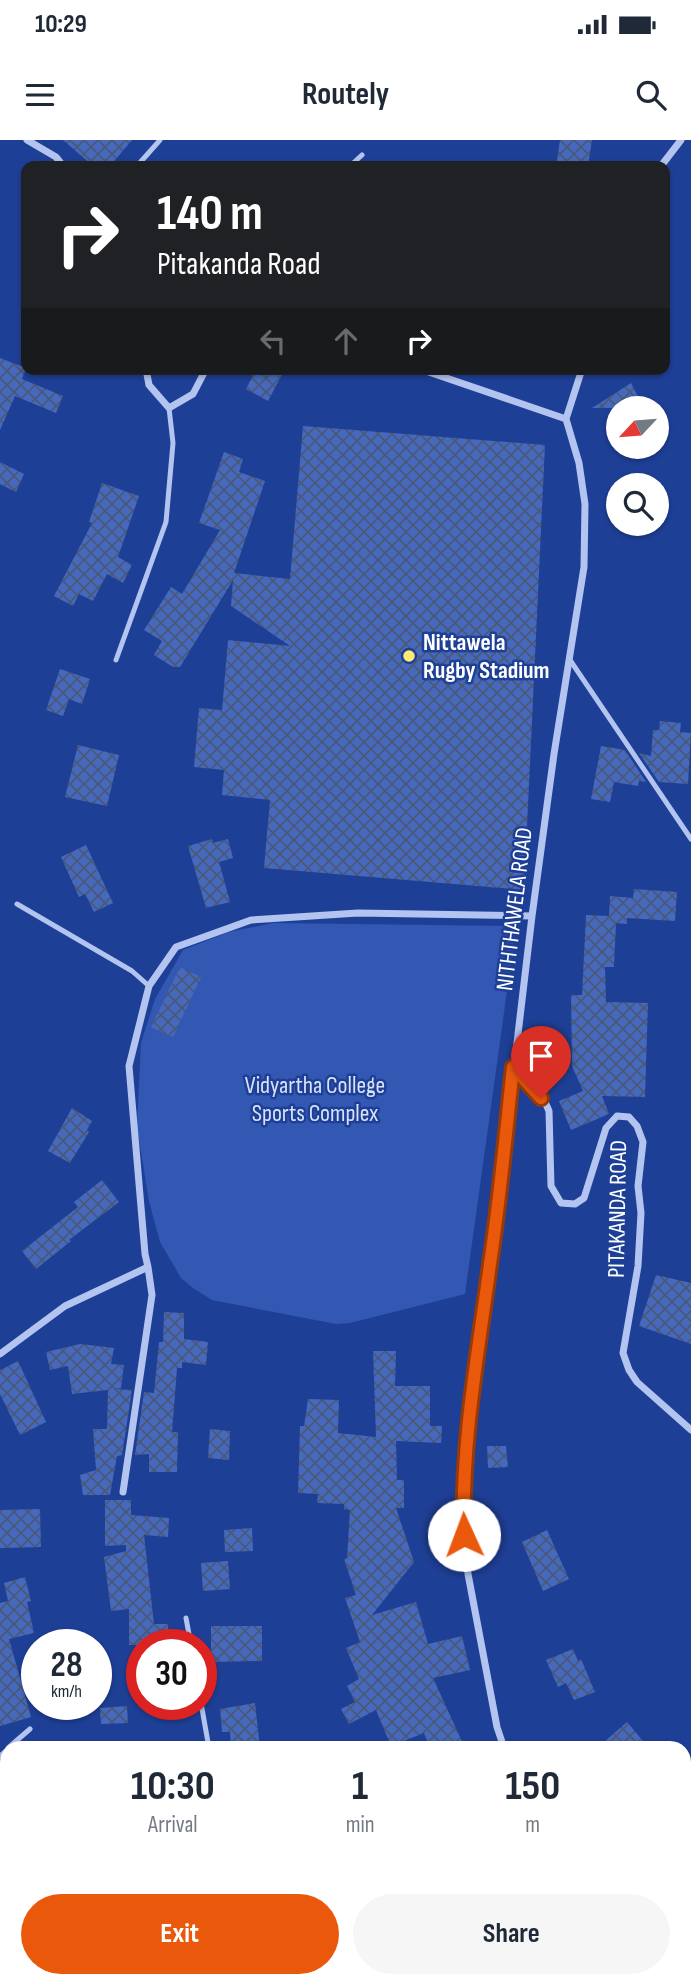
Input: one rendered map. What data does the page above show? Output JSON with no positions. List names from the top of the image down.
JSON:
{
  "streets": {
    "street": ["NITHTHAWELA ROAD", "PITAKANDA ROAD"]
  },
  "crossings": [
    ["NITHTHAWELA ROAD", "PITAKANDA ROAD"]
  ],
  "parks": ["Vidyartha College Sports Complex"],
  "places": ["Nittawela Rugby Stadium"],
  "north": "bottom left",
  "page": {
    "status": "10:29",
    "header": "Routely",
    "turn": ["140 m", "Pitakanda Road"],
    "speed": "28 km/h",
    "limit": "30",
    "eta": [
      "10:30",
      "Arrival",
      "1",
      "min",
      "150",
      "m"
    ],
    "buttons": ["Exit", "Share"]
  }
}
